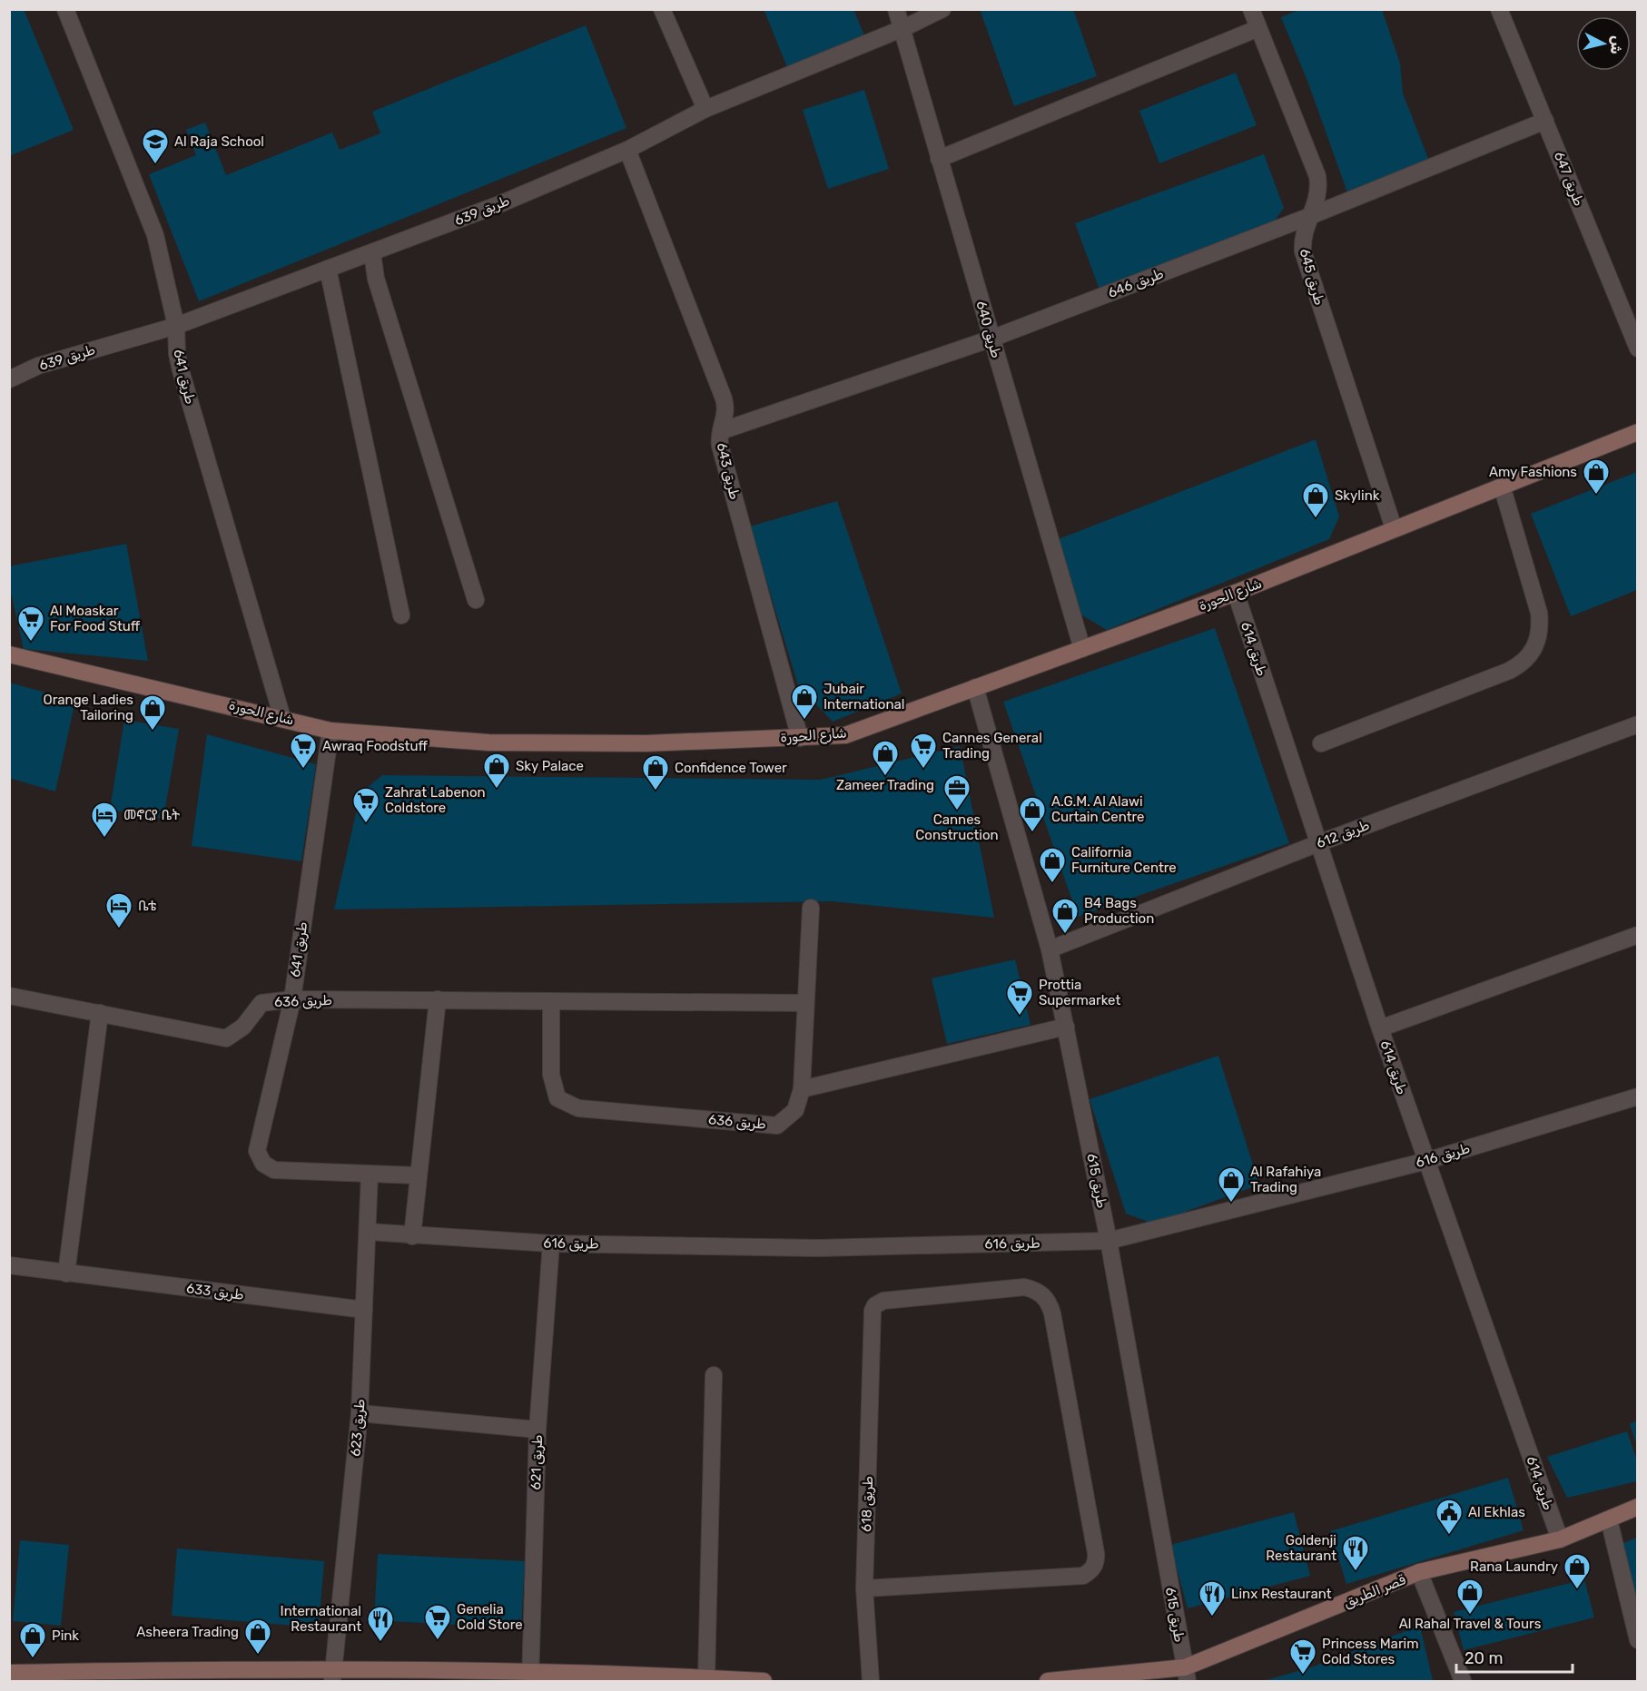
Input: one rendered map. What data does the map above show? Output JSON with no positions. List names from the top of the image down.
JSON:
{
  "streets": {
    "street": [
      "طريق 647",
      "طريق 639",
      "طريق 645",
      "طريق 646",
      "طريق 640",
      "طريق 641",
      "طريق 643",
      "شارع الحورة",
      "طريق 614",
      "طريق 612",
      "طريق 636",
      "طريق 616",
      "طريق 615",
      "طريق 633",
      "طريق 623",
      "طريق 621",
      "طريق 618",
      "قصر الطريق"
    ]
  },
  "crossings": [
    ["طريق 647", "طريق 646"],
    ["طريق 639", "طريق 640"],
    ["طريق 639", "طريق 641"],
    ["طريق 639", "طريق 643"],
    ["طريق 645", "طريق 646"],
    ["طريق 645", "شارع الحورة"],
    ["طريق 646", "طريق 640"],
    ["طريق 646", "طريق 643"],
    ["طريق 640", "شارع الحورة"],
    ["طريق 641", "شارع الحورة"],
    ["طريق 641", "طريق 636"],
    ["طريق 641", "طريق 623"],
    ["طريق 643", "شارع الحورة"],
    ["شارع الحورة", "طريق 614"],
    ["شارع الحورة", "طريق 615"],
    ["طريق 614", "طريق 612"],
    ["طريق 614", "طريق 616"],
    ["طريق 614", "قصر الطريق"],
    ["طريق 612", "طريق 615"],
    ["طريق 616", "طريق 615"],
    ["طريق 616", "طريق 623"],
    ["طريق 616", "طريق 621"],
    ["طريق 615", "قصر الطريق"],
    ["طريق 633", "طريق 623"]
  ],
  "places": {
    "school or university": ["Al Raja School"],
    "shop": [
      "Amy Fashions",
      "Skylink",
      "Jubair International",
      "Orange Ladies Tailoring",
      "Zameer Trading",
      "Sky Palace",
      "Confidence Tower",
      "A.G.M. Al Alawi Curtain Centre",
      "California Furniture Centre",
      "B4 Bags Production",
      "Al Rafahiya Trading",
      "Rana Laundry",
      "Al Rahal Travel & Tours",
      "Asheera Trading",
      "Pink"
    ],
    "supermarket": [
      "Al Moaskar For Food Stuff",
      "Awraq Foodstuff",
      "Cannes General Trading",
      "Zahrat Labenon Coldstore",
      "Prottia Supermarket",
      "Genelia Cold Store",
      "Princess Marim Cold Stores"
    ],
    "office": ["Cannes Construction"],
    "hotel": ["መኖርያ ቤት", "ቤቴ"],
    "public building": ["Al Ekhlas"],
    "restaurant": ["Goldenji Restaurant", "Linx Restaurant", "International Restaurant"]
  },
  "scale_bar": "20 m",
  "north": "right"
}
